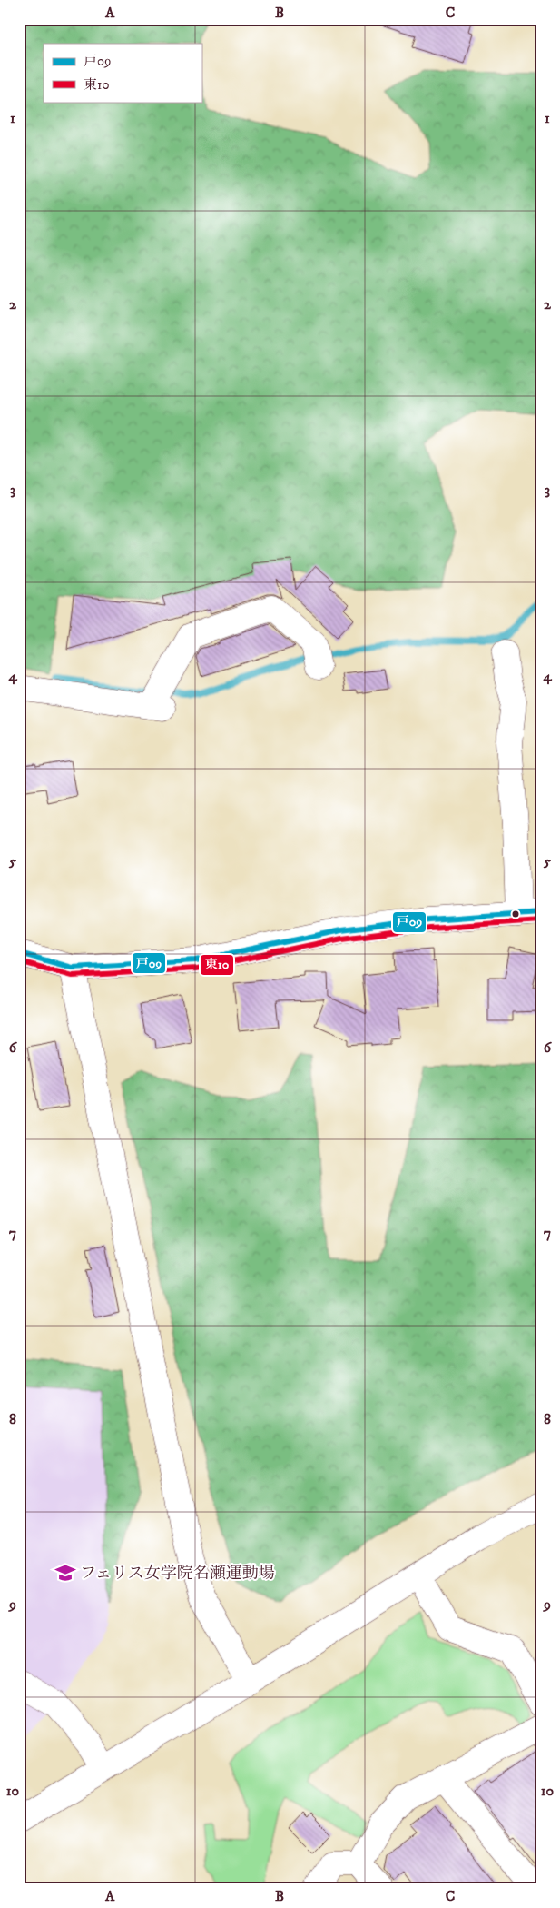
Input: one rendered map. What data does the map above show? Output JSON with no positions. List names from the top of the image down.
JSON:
{
  "places": {
    "school or university": ["フェリス女学院名瀬運動場"]
  },
  "lines": ["transit line 戸09", "transit line 東10"],
  "legend": ["戸09", "東10"],
  "grid": {
    "columns": ["A", "B", "C"],
    "rows": [
      "1",
      "2",
      "3",
      "4",
      "5",
      "6",
      "7",
      "8",
      "9",
      "10"
    ]
  }
}
